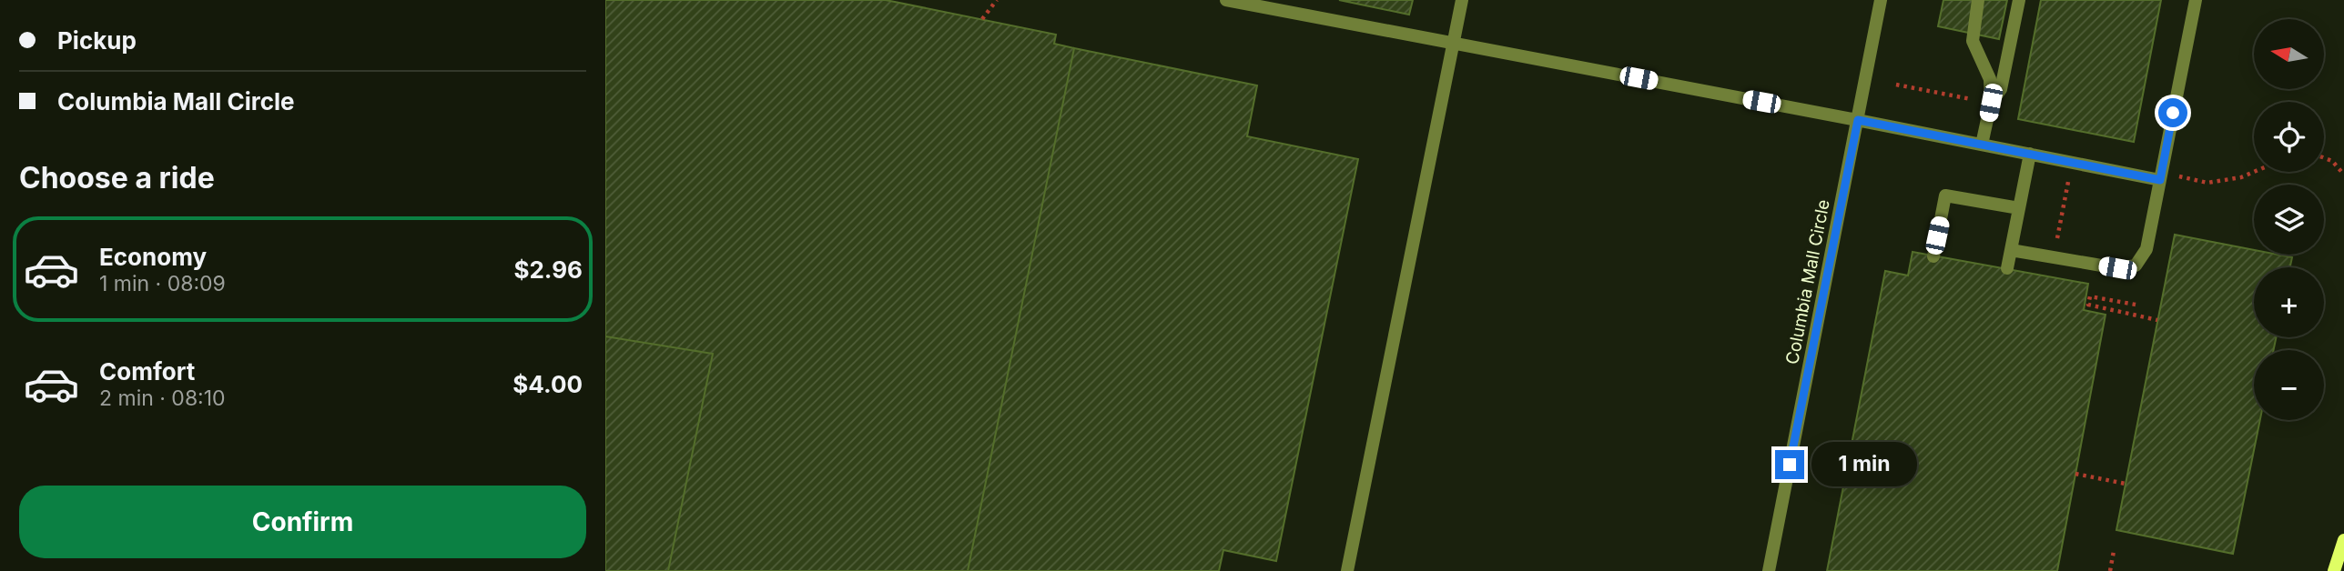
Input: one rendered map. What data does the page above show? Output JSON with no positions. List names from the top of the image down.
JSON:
{
  "streets": {
    "street": ["Columbia Mall Circle"]
  },
  "north": "left",
  "page": {
    "banner": ["Pickup", "Columbia Mall Circle"],
    "map_buttons": ["+", "−"],
    "heading": "Choose a ride",
    "list": [
      {
        "name": "Economy",
        "note": "1 min · 08:09",
        "value": "$2.96"
      },
      {
        "name": "Comfort",
        "note": "2 min · 08:10",
        "value": "$4.00"
      }
    ],
    "bubble": "1 min",
    "buttons": "Confirm"
  }
}
